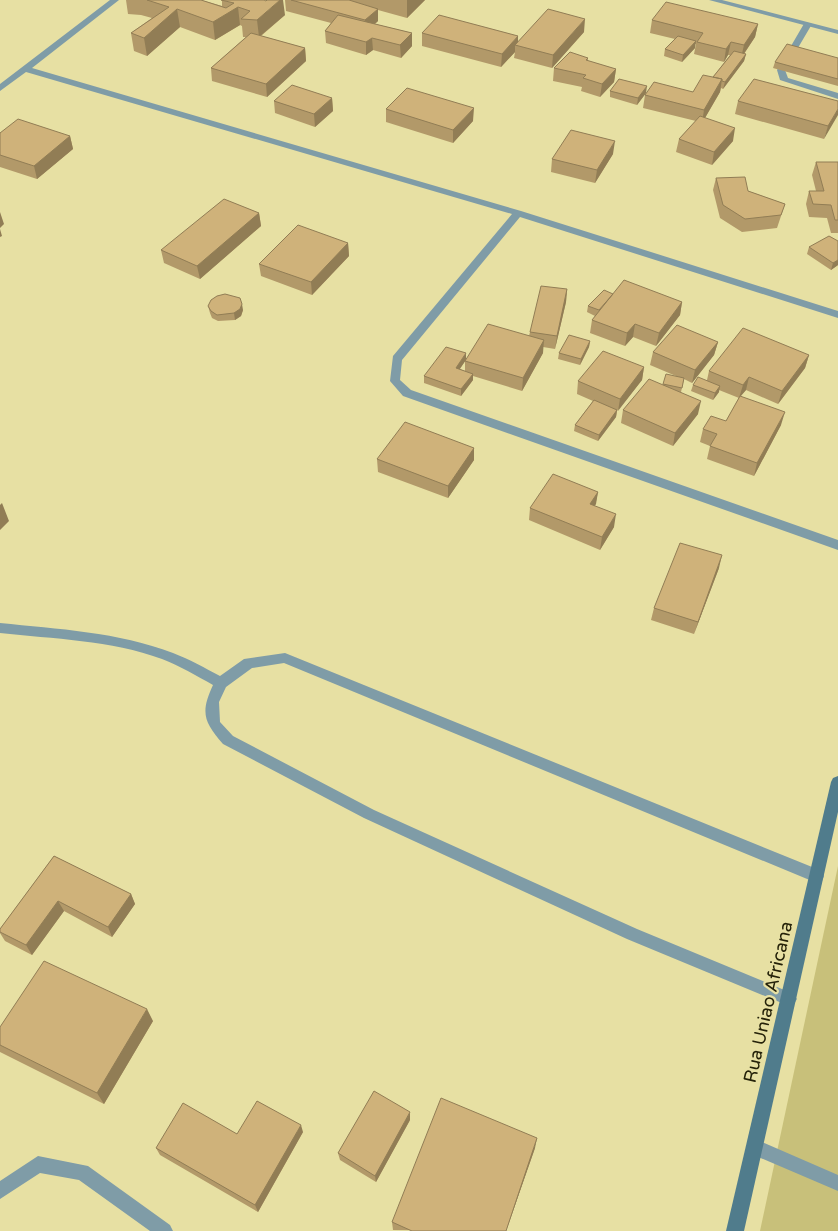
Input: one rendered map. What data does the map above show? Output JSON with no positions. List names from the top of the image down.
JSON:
{
  "streets": {
    "main road": ["Rua Uniao Africana"]
  }
}
